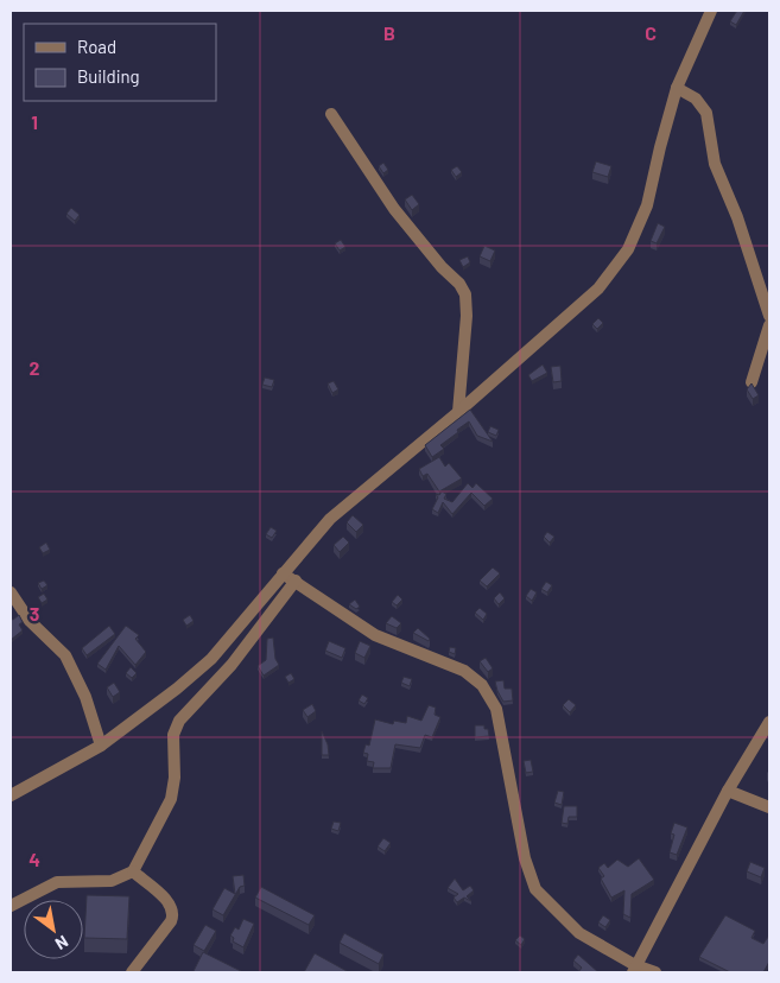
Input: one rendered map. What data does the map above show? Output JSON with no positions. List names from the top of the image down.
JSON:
{
  "legend": ["Road", "Building"],
  "north": "bottom right",
  "grid": {
    "columns": ["B", "C"],
    "rows": [
      "1",
      "2",
      "3",
      "4"
    ]
  }
}
